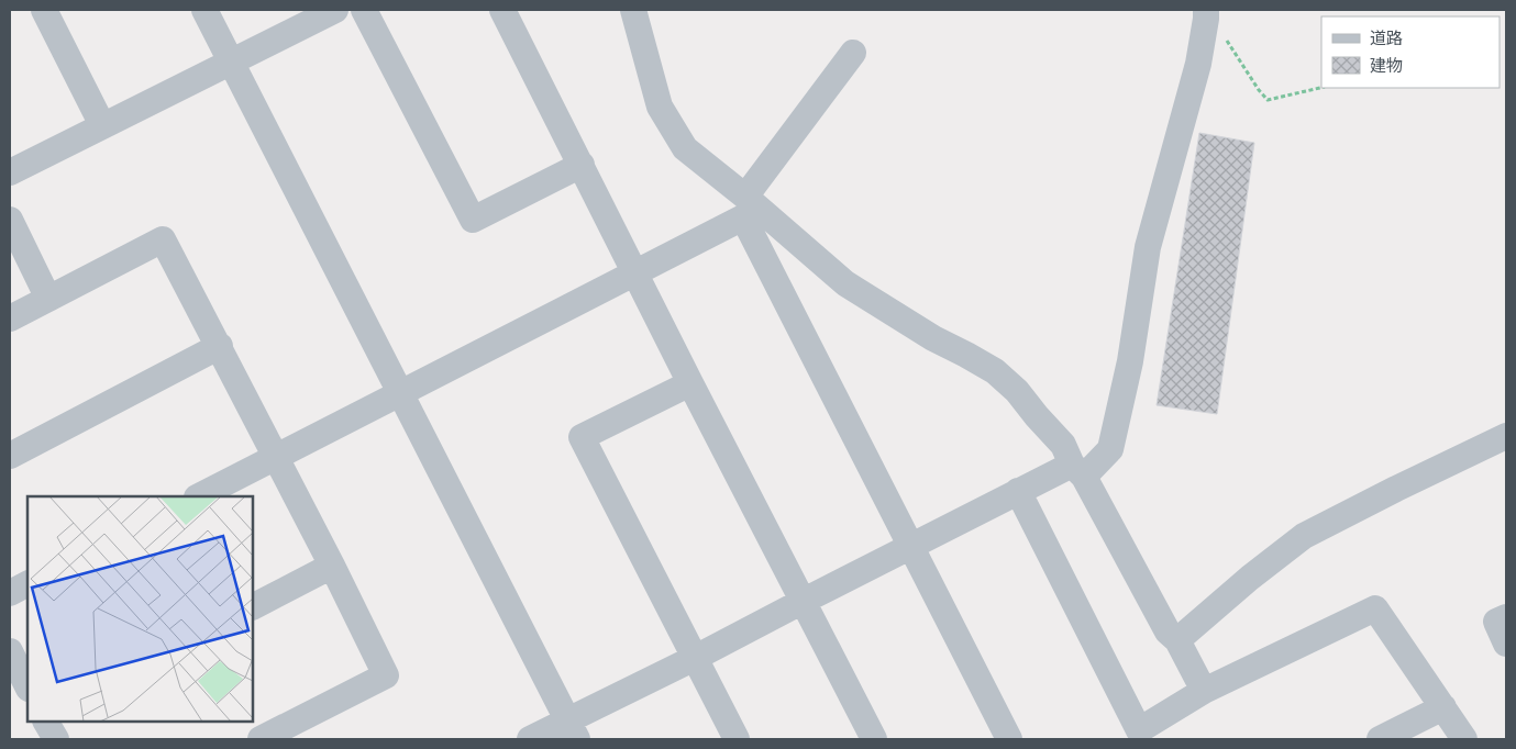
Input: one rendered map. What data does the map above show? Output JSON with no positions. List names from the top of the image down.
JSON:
{
  "legend": ["道路", "建物"]
}
